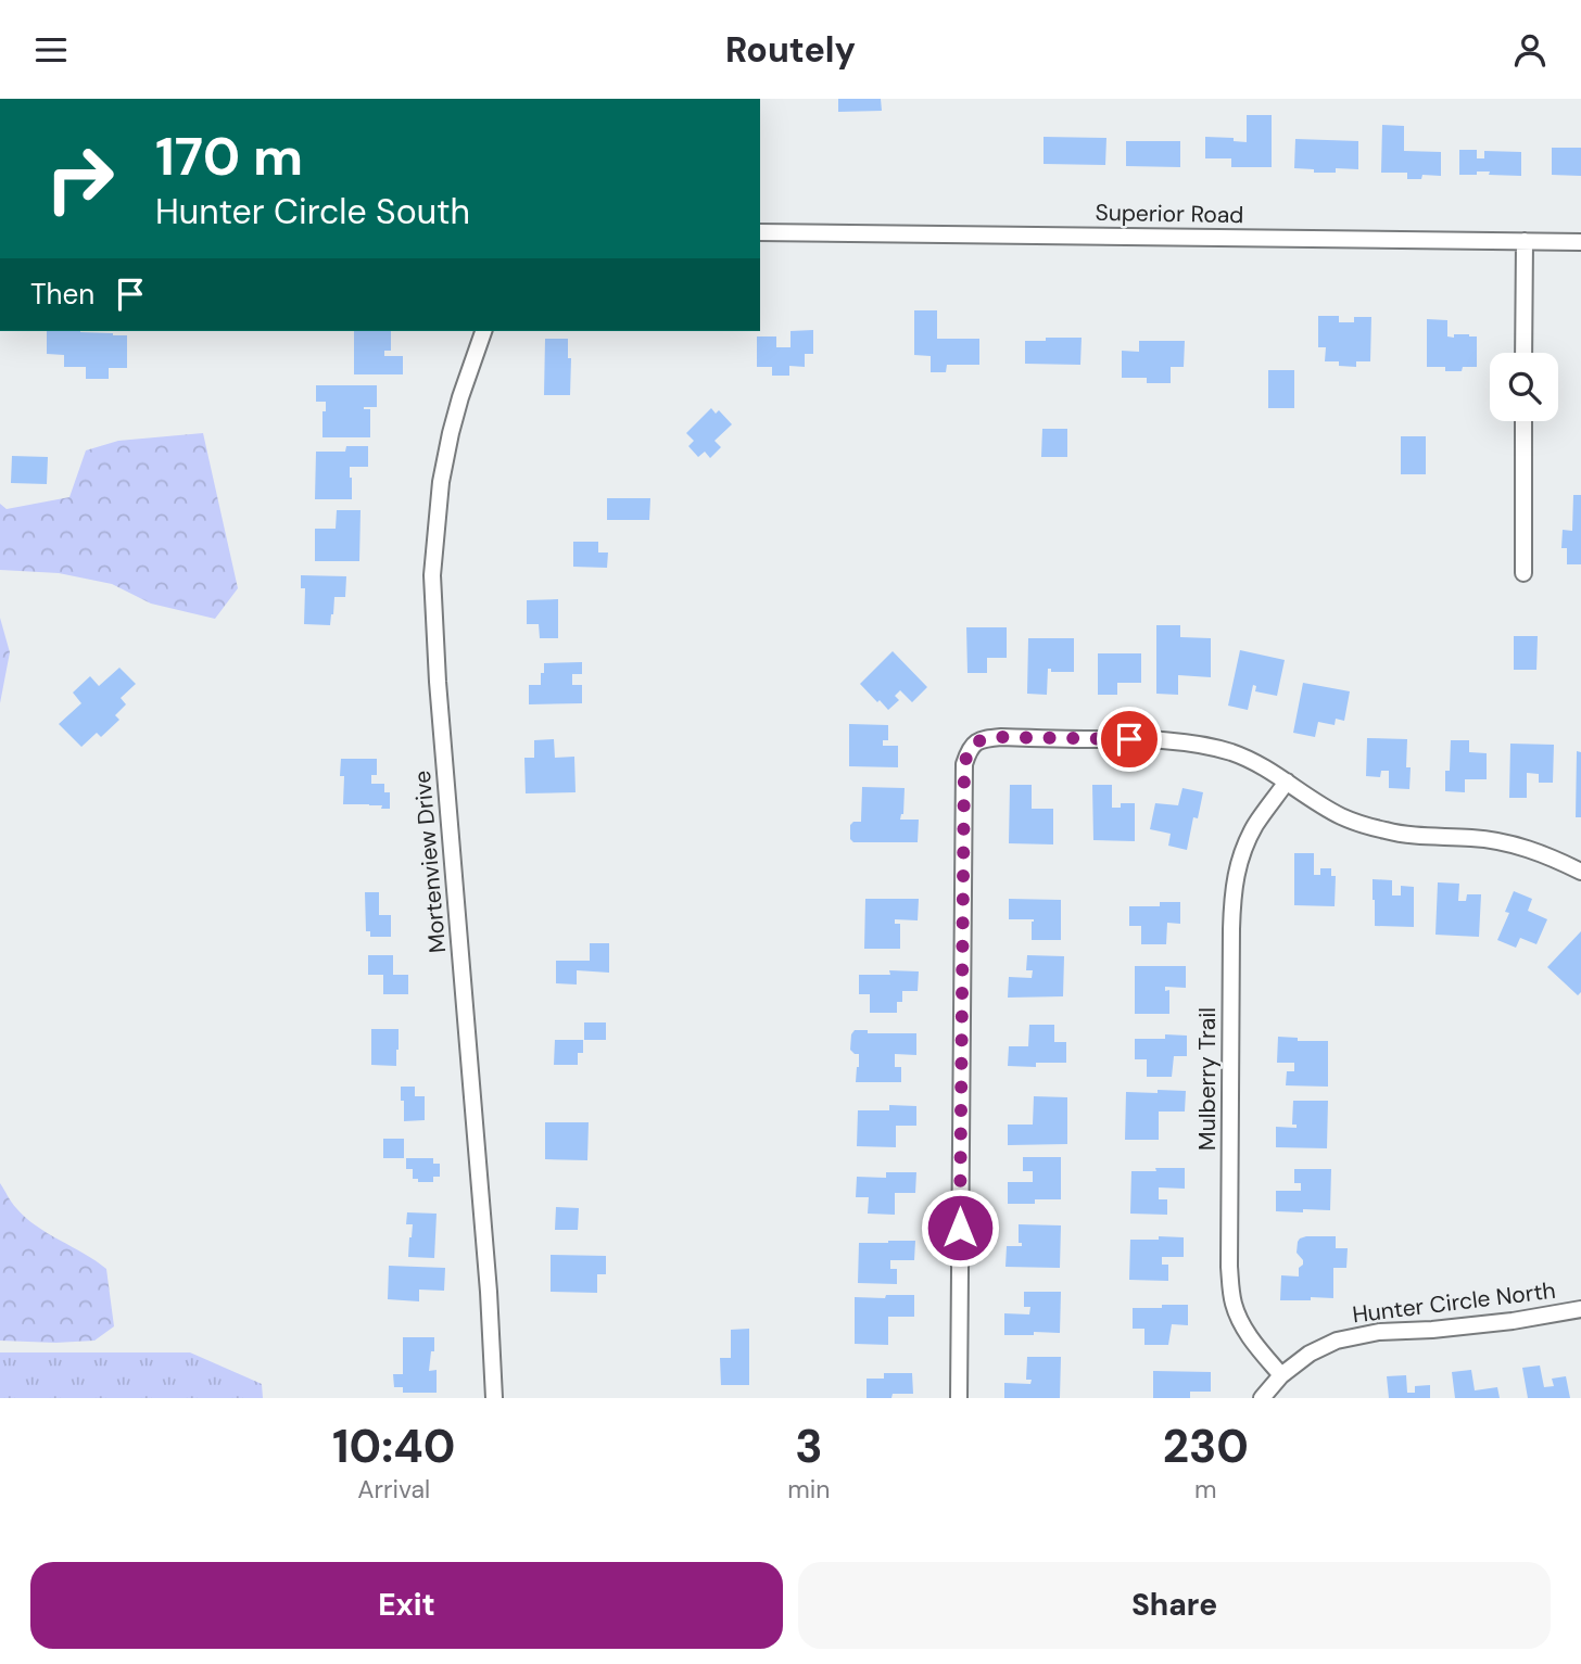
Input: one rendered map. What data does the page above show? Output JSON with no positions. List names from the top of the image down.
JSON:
{
  "streets": {
    "street": [
      "Superior Road",
      "Mortenview Drive",
      "Mulberry Trail",
      "Hunter Circle North"
    ]
  },
  "crossings": [
    ["Mulberry Trail", "Hunter Circle North"]
  ],
  "page": {
    "header": "Routely",
    "turn": ["170 m", "Hunter Circle South"],
    "then": "Then",
    "eta": [
      "10:40",
      "Arrival",
      "3",
      "min",
      "230",
      "m"
    ],
    "buttons": ["Exit", "Share"]
  }
}
